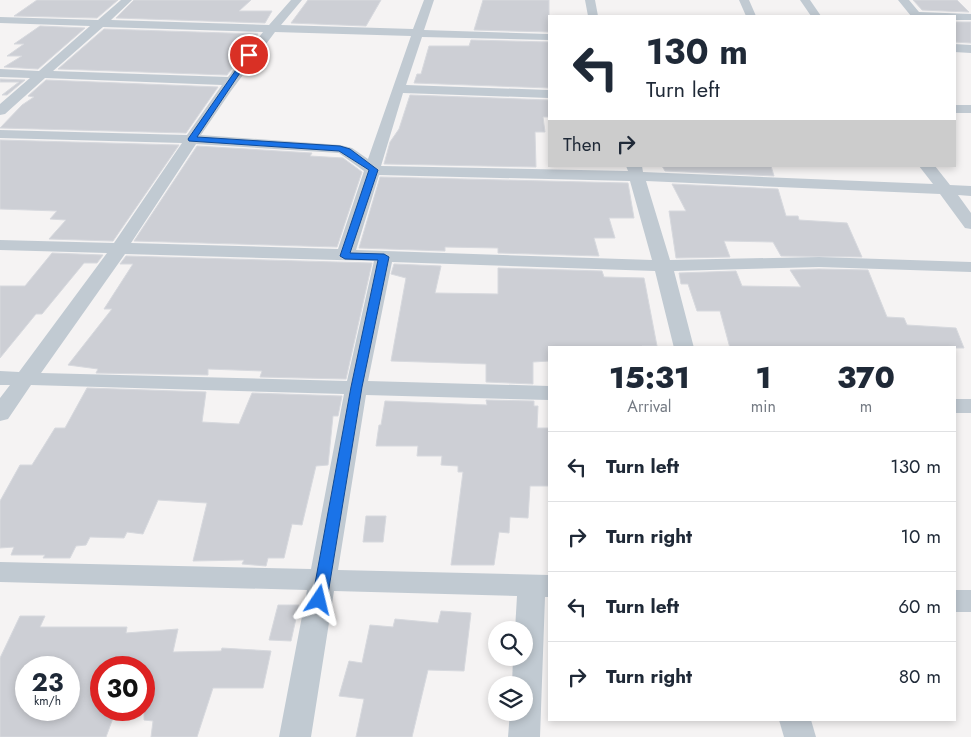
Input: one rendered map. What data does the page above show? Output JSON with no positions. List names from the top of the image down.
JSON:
{
  "page": {
    "turn": ["130 m", "Turn left"],
    "then": "Then",
    "eta": [
      "15:31",
      "Arrival",
      "1",
      "min",
      "370",
      "m"
    ],
    "list": [
      {
        "name": "Turn left",
        "value": "130 m"
      },
      {
        "name": "Turn right",
        "value": "10 m"
      },
      {
        "name": "Turn left",
        "value": "60 m"
      },
      {
        "name": "Turn right",
        "value": "80 m"
      }
    ],
    "speed": "23 km/h",
    "limit": "30"
  }
}
